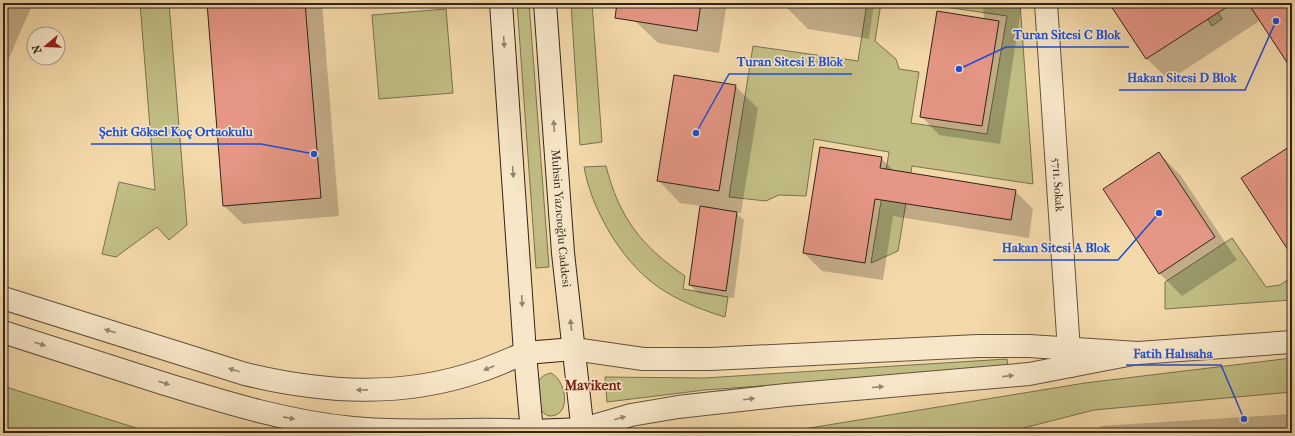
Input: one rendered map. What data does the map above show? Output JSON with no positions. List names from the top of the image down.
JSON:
{
  "streets": {
    "street": ["5711. Sokak", "Muhsin Yazıcıoğlu Caddesi"]
  },
  "districts": ["Mavikent"],
  "places": [
    "Hakan Sitesi D Blok",
    "Turan Sitesi C Blok",
    "Turan Sitesi E Blok",
    "Şehit Göksel Koç Ortaokulu",
    "Hakan Sitesi A Blok",
    "Fatih Halısaha"
  ],
  "north": "left"
}
